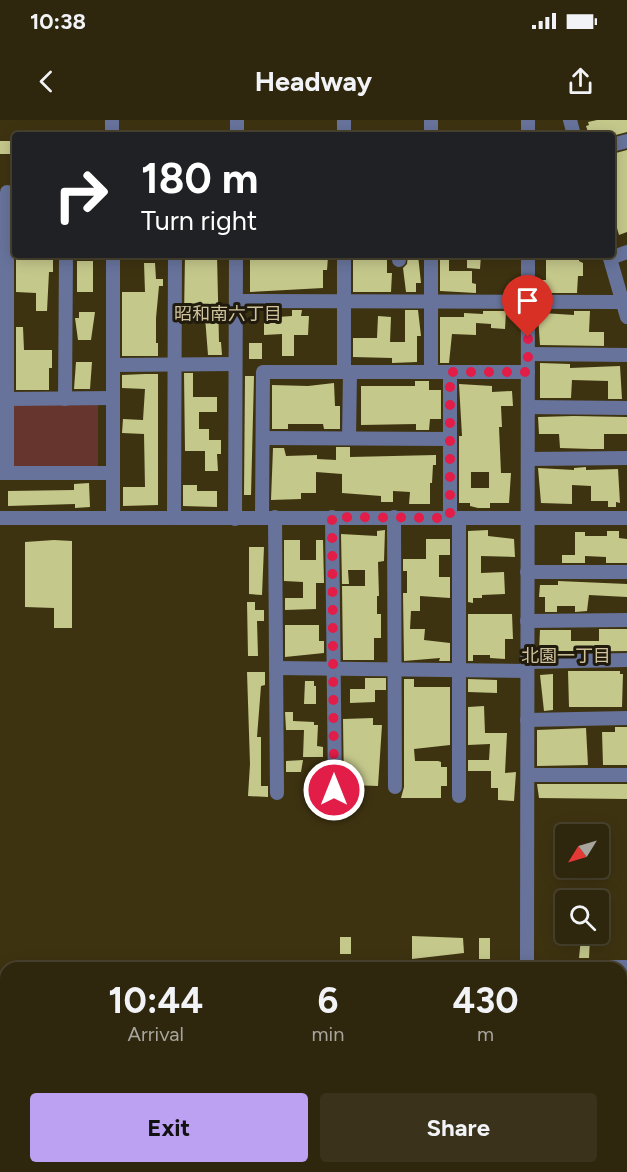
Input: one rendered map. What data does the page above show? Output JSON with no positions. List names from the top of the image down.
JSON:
{
  "districts": ["昭和南六丁目", "北園一丁目"],
  "north": "bottom left",
  "page": {
    "status": "10:38",
    "header": "Headway",
    "turn": ["180 m", "Turn right"],
    "eta": [
      "10:44",
      "Arrival",
      "6",
      "min",
      "430",
      "m"
    ],
    "buttons": ["Exit", "Share"]
  }
}
